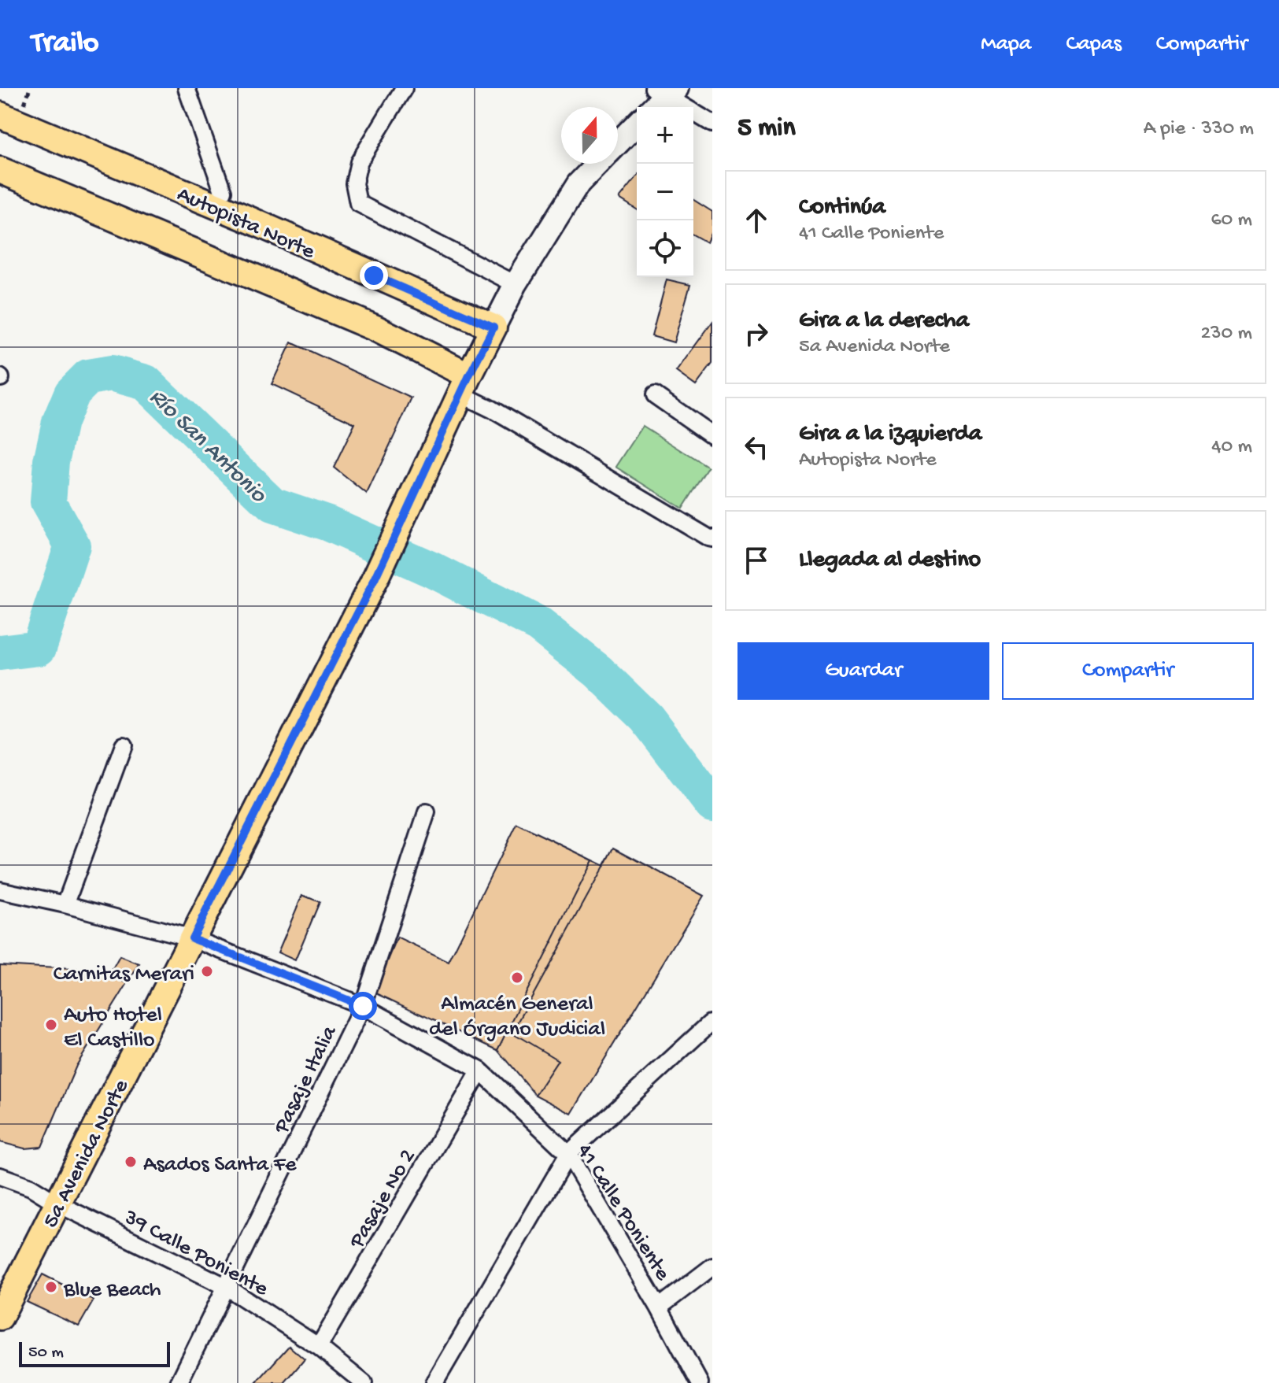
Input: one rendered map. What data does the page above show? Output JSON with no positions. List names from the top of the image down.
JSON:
{
  "streets": {
    "main road": ["Autopista Norte", "5a Avenida Norte"],
    "street": [
      "Pasaje Italia",
      "Pasaje No 2",
      "41 Calle Poniente",
      "39 Calle Poniente"
    ]
  },
  "crossings": [
    ["Autopista Norte", "5a Avenida Norte"],
    ["Pasaje Italia", "41 Calle Poniente"],
    ["Pasaje Italia", "39 Calle Poniente"],
    ["5a Avenida Norte", "41 Calle Poniente"],
    ["5a Avenida Norte", "39 Calle Poniente"],
    ["Pasaje No 2", "41 Calle Poniente"],
    ["Pasaje No 2", "39 Calle Poniente"]
  ],
  "water": ["Río San Antonio"],
  "places": [
    "Carnitas Merari",
    "Almacén General del Órgano Judicial",
    "Auto Hotel El Castillo",
    "Asados Santa Fe",
    "Blue Beach"
  ],
  "scale_bar": "50 m",
  "north": "top",
  "page": {
    "header": "Trailo",
    "nav": ["Mapa", "Capas", "Compartir"],
    "heading": ["5 min", "A pie · 330 m"],
    "map_buttons": ["+", "−"],
    "list": [
      ["Continúa", "41 Calle Poniente", "60 m"],
      ["Gira a la derecha", "5a Avenida Norte", "230 m"],
      ["Gira a la izquierda", "Autopista Norte", "40 m"],
      "Llegada al destino"
    ],
    "buttons": ["Guardar", "Compartir"],
    "scale": "50 m"
  }
}
